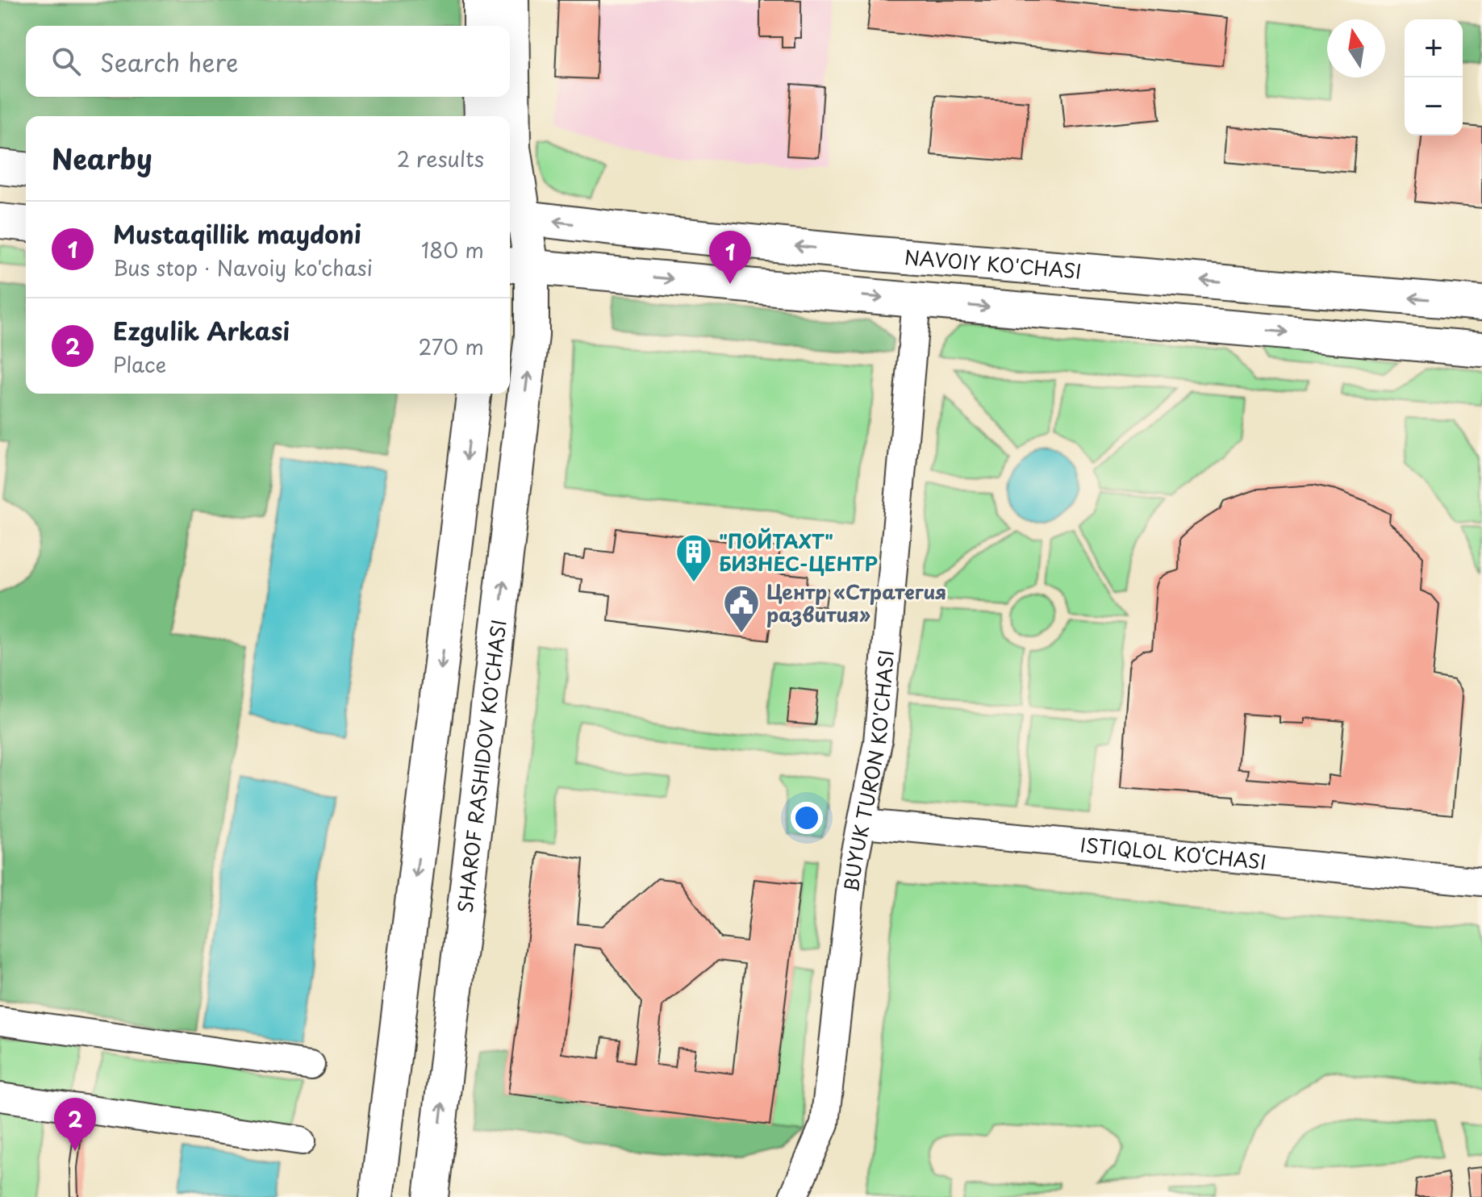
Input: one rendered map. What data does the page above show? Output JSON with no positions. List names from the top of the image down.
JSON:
{
  "streets": {
    "main road": ["NAVOIY KO'CHASI", "SHAROF RASHIDOV KO'CHASI"],
    "street": ["BUYUK TURON KO'CHASI", "ISTIQLOL KO‘CHASI"]
  },
  "crossings": [
    ["NAVOIY KO'CHASI", "SHAROF RASHIDOV KO'CHASI"],
    ["BUYUK TURON KO'CHASI", "ISTIQLOL KO‘CHASI"]
  ],
  "places": {
    "building": ["\"ПОЙТАХТ\" БИЗНЕС-ЦЕНТР"],
    "public building": ["Центр «Стратегия развития»"]
  },
  "north": "top",
  "page": {
    "map_buttons": ["+", "−"],
    "search": "Search here",
    "heading": ["Nearby", "2 results"],
    "list": [
      {
        "mark": "1",
        "name": "Mustaqillik maydoni",
        "note": "Bus stop · Navoiy ko'chasi",
        "value": "180 m"
      },
      {
        "mark": "2",
        "name": "Ezgulik Arkasi",
        "note": "Place",
        "value": "270 m"
      }
    ],
    "pins": ["1", "2"]
  }
}
